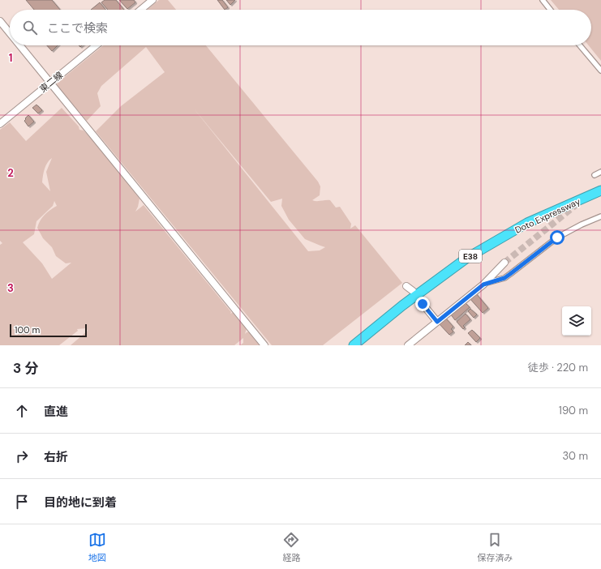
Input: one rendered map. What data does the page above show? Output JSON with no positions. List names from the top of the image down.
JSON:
{
  "streets": {
    "highway": ["Doto Expressway", "E38"],
    "street": ["東二線"]
  },
  "scale_bar": "100 m",
  "page": {
    "search": "ここで検索",
    "scale": "100 m",
    "heading": ["3 分", "徒歩 · 220 m"],
    "list": [
      ["直進", "190 m"],
      ["右折", "30 m"],
      "目的地に到着"
    ],
    "nav": ["地図", "経路", "保存済み"]
  },
  "grid": {
    "rows": ["1", "2", "3"]
  }
}
